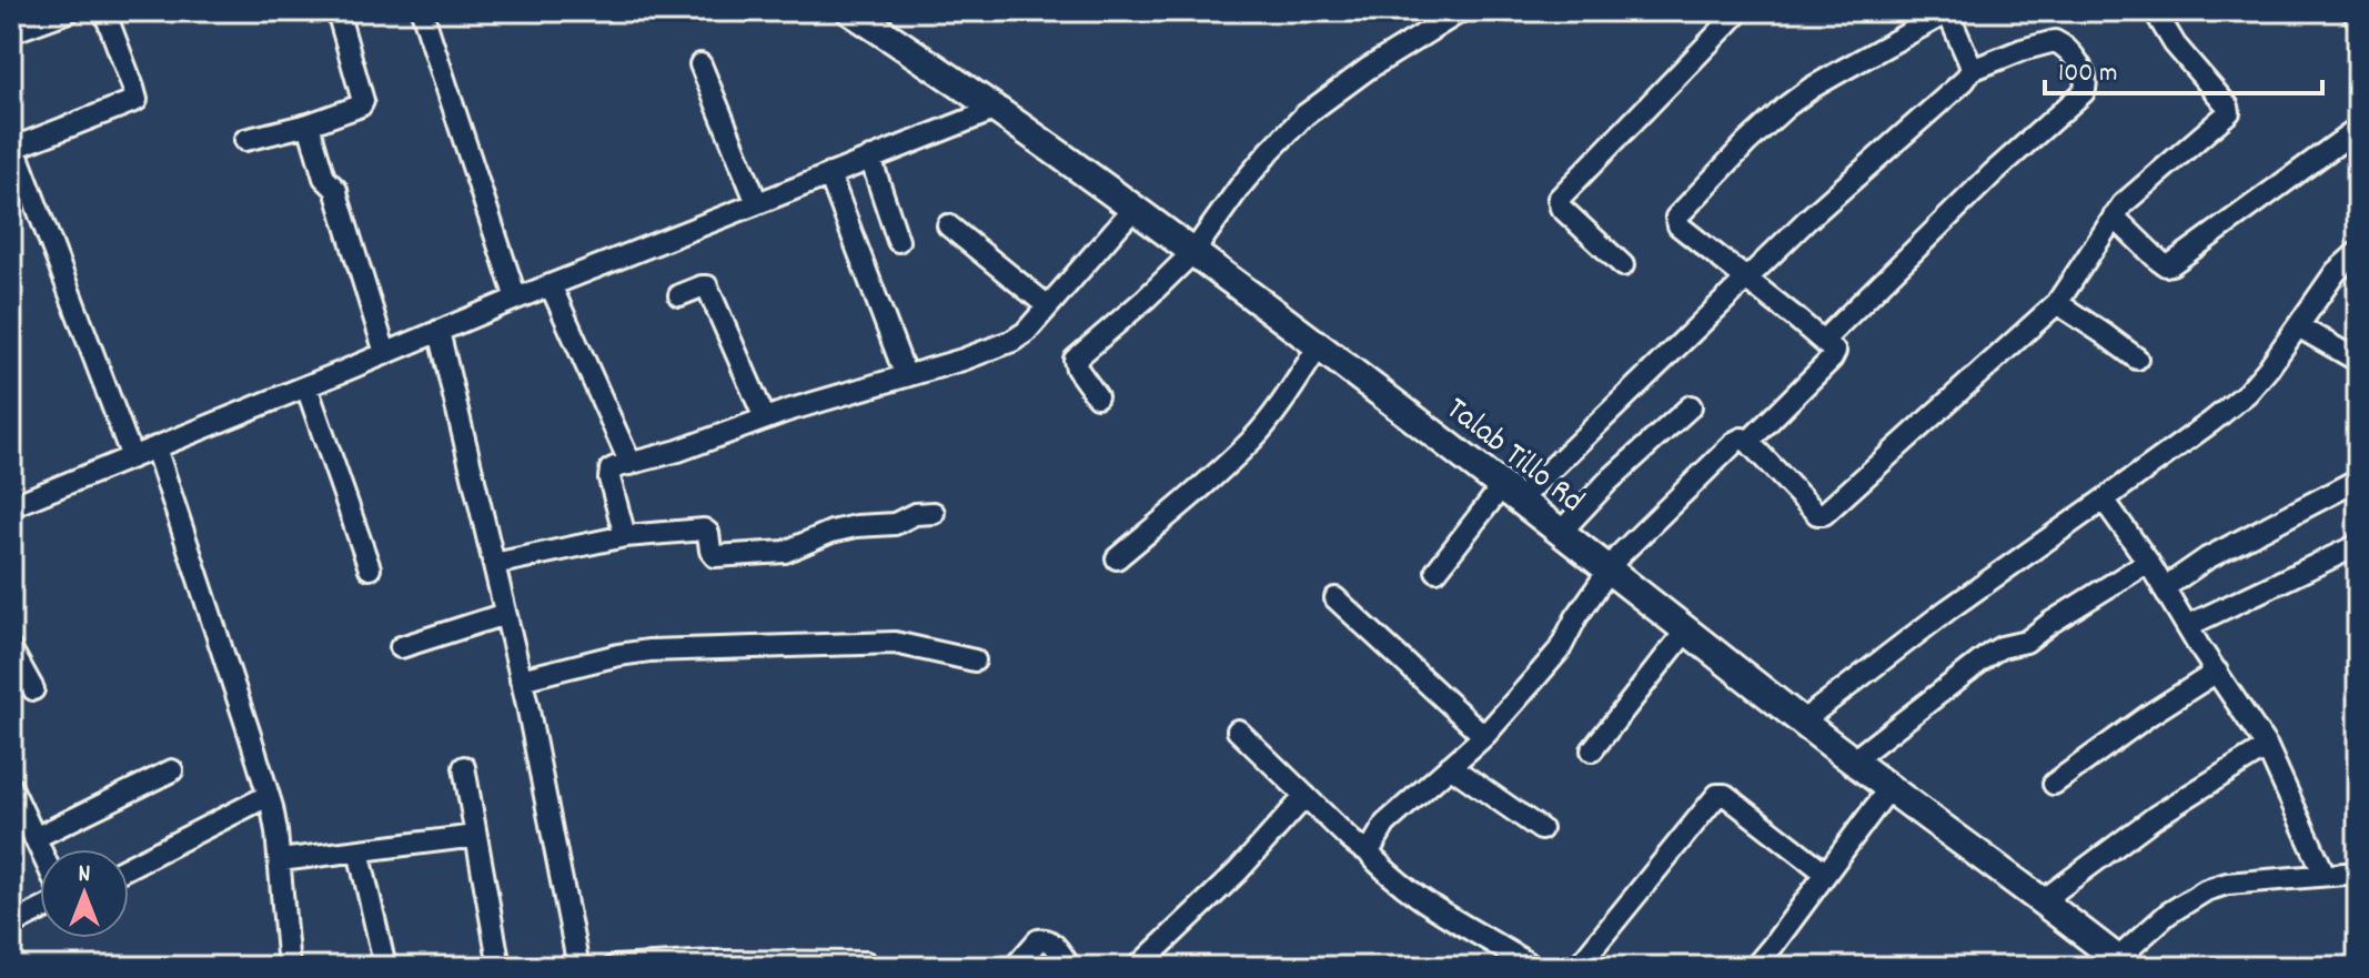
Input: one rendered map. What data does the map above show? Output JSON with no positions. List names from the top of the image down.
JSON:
{
  "streets": {
    "main road": ["Talab Tillo Rd"]
  },
  "scale_bar": "100 m",
  "north": "top"
}
